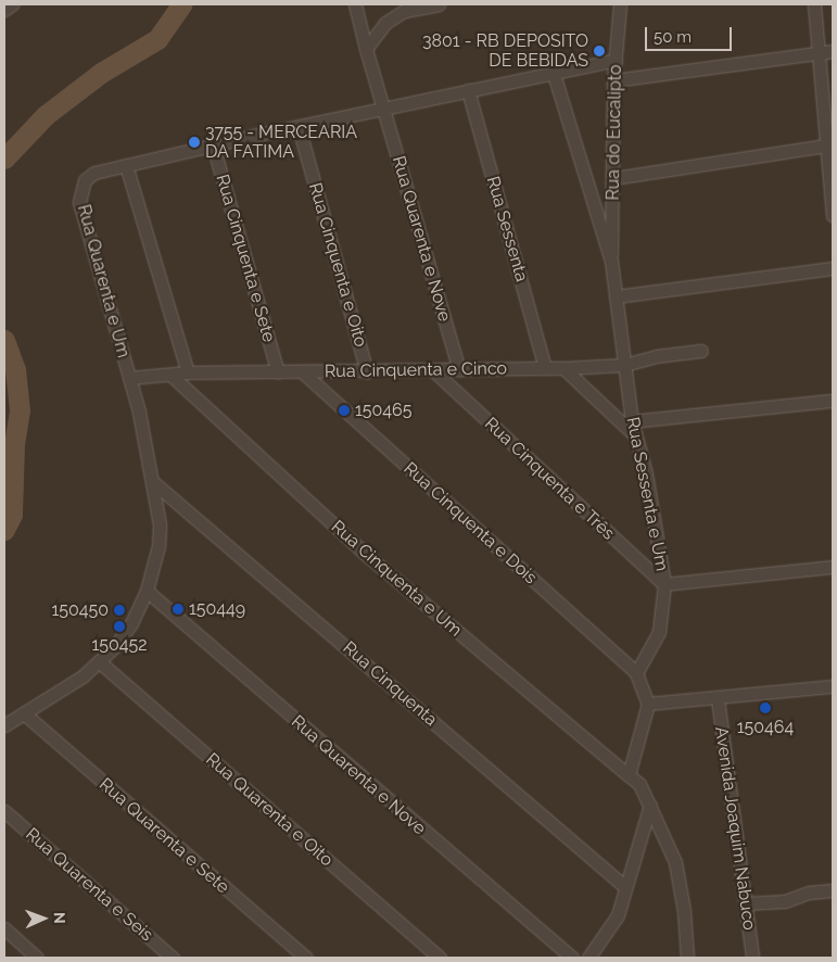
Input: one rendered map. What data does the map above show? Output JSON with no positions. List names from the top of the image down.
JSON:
{
  "streets": {
    "street": [
      "Rua do Eucalipto",
      "Rua Sessenta",
      "Rua Quarenta e Nove",
      "Rua Cinquenta e Sete",
      "Rua Cinquenta e Oito",
      "Rua Quarenta e Um",
      "Rua Cinquenta e Cinco",
      "Rua Cinquenta e Três",
      "Rua Sessenta e Um",
      "Rua Cinquenta e Dois",
      "Rua Cinquenta e Um",
      "Rua Cinquenta",
      "Rua Quarenta e Oito",
      "Avenida Joaquim Nabuco",
      "Rua Quarenta e Sete",
      "Rua Quarenta e Seis"
    ]
  },
  "crossings": [
    ["Rua do Eucalipto", "Rua Quarenta e Um"],
    ["Rua do Eucalipto", "Rua Sessenta e Um"],
    ["Rua Sessenta", "Rua Quarenta e Um"],
    ["Rua Sessenta", "Rua Cinquenta e Cinco"],
    ["Rua Quarenta e Nove", "Rua Quarenta e Um"],
    ["Rua Quarenta e Nove", "Rua Cinquenta e Cinco"],
    ["Rua Cinquenta e Sete", "Rua Quarenta e Um"],
    ["Rua Cinquenta e Sete", "Rua Cinquenta e Cinco"],
    ["Rua Cinquenta e Oito", "Rua Quarenta e Um"],
    ["Rua Cinquenta e Oito", "Rua Cinquenta e Cinco"],
    ["Rua Quarenta e Um", "Rua Cinquenta e Cinco"],
    ["Rua Quarenta e Um", "Rua Sessenta e Um"],
    ["Rua Quarenta e Um", "Rua Cinquenta"],
    ["Rua Quarenta e Um", "Rua Quarenta e Oito"],
    ["Rua Quarenta e Um", "Rua Quarenta e Sete"],
    ["Rua Cinquenta e Cinco", "Rua Cinquenta e Três"],
    ["Rua Cinquenta e Cinco", "Rua Sessenta e Um"],
    ["Rua Cinquenta e Cinco", "Rua Cinquenta e Dois"],
    ["Rua Cinquenta e Cinco", "Rua Cinquenta e Um"],
    ["Rua Cinquenta e Três", "Rua Sessenta e Um"],
    ["Rua Sessenta e Um", "Rua Cinquenta e Dois"]
  ],
  "places": [
    "3801 - RB DEPOSITO DE BEBIDAS",
    "3755 - MERCEARIA DA FATIMA",
    "150465",
    "150449",
    "150450",
    "150452",
    "150464"
  ],
  "scale_bar": "50 m",
  "north": "right"
}
